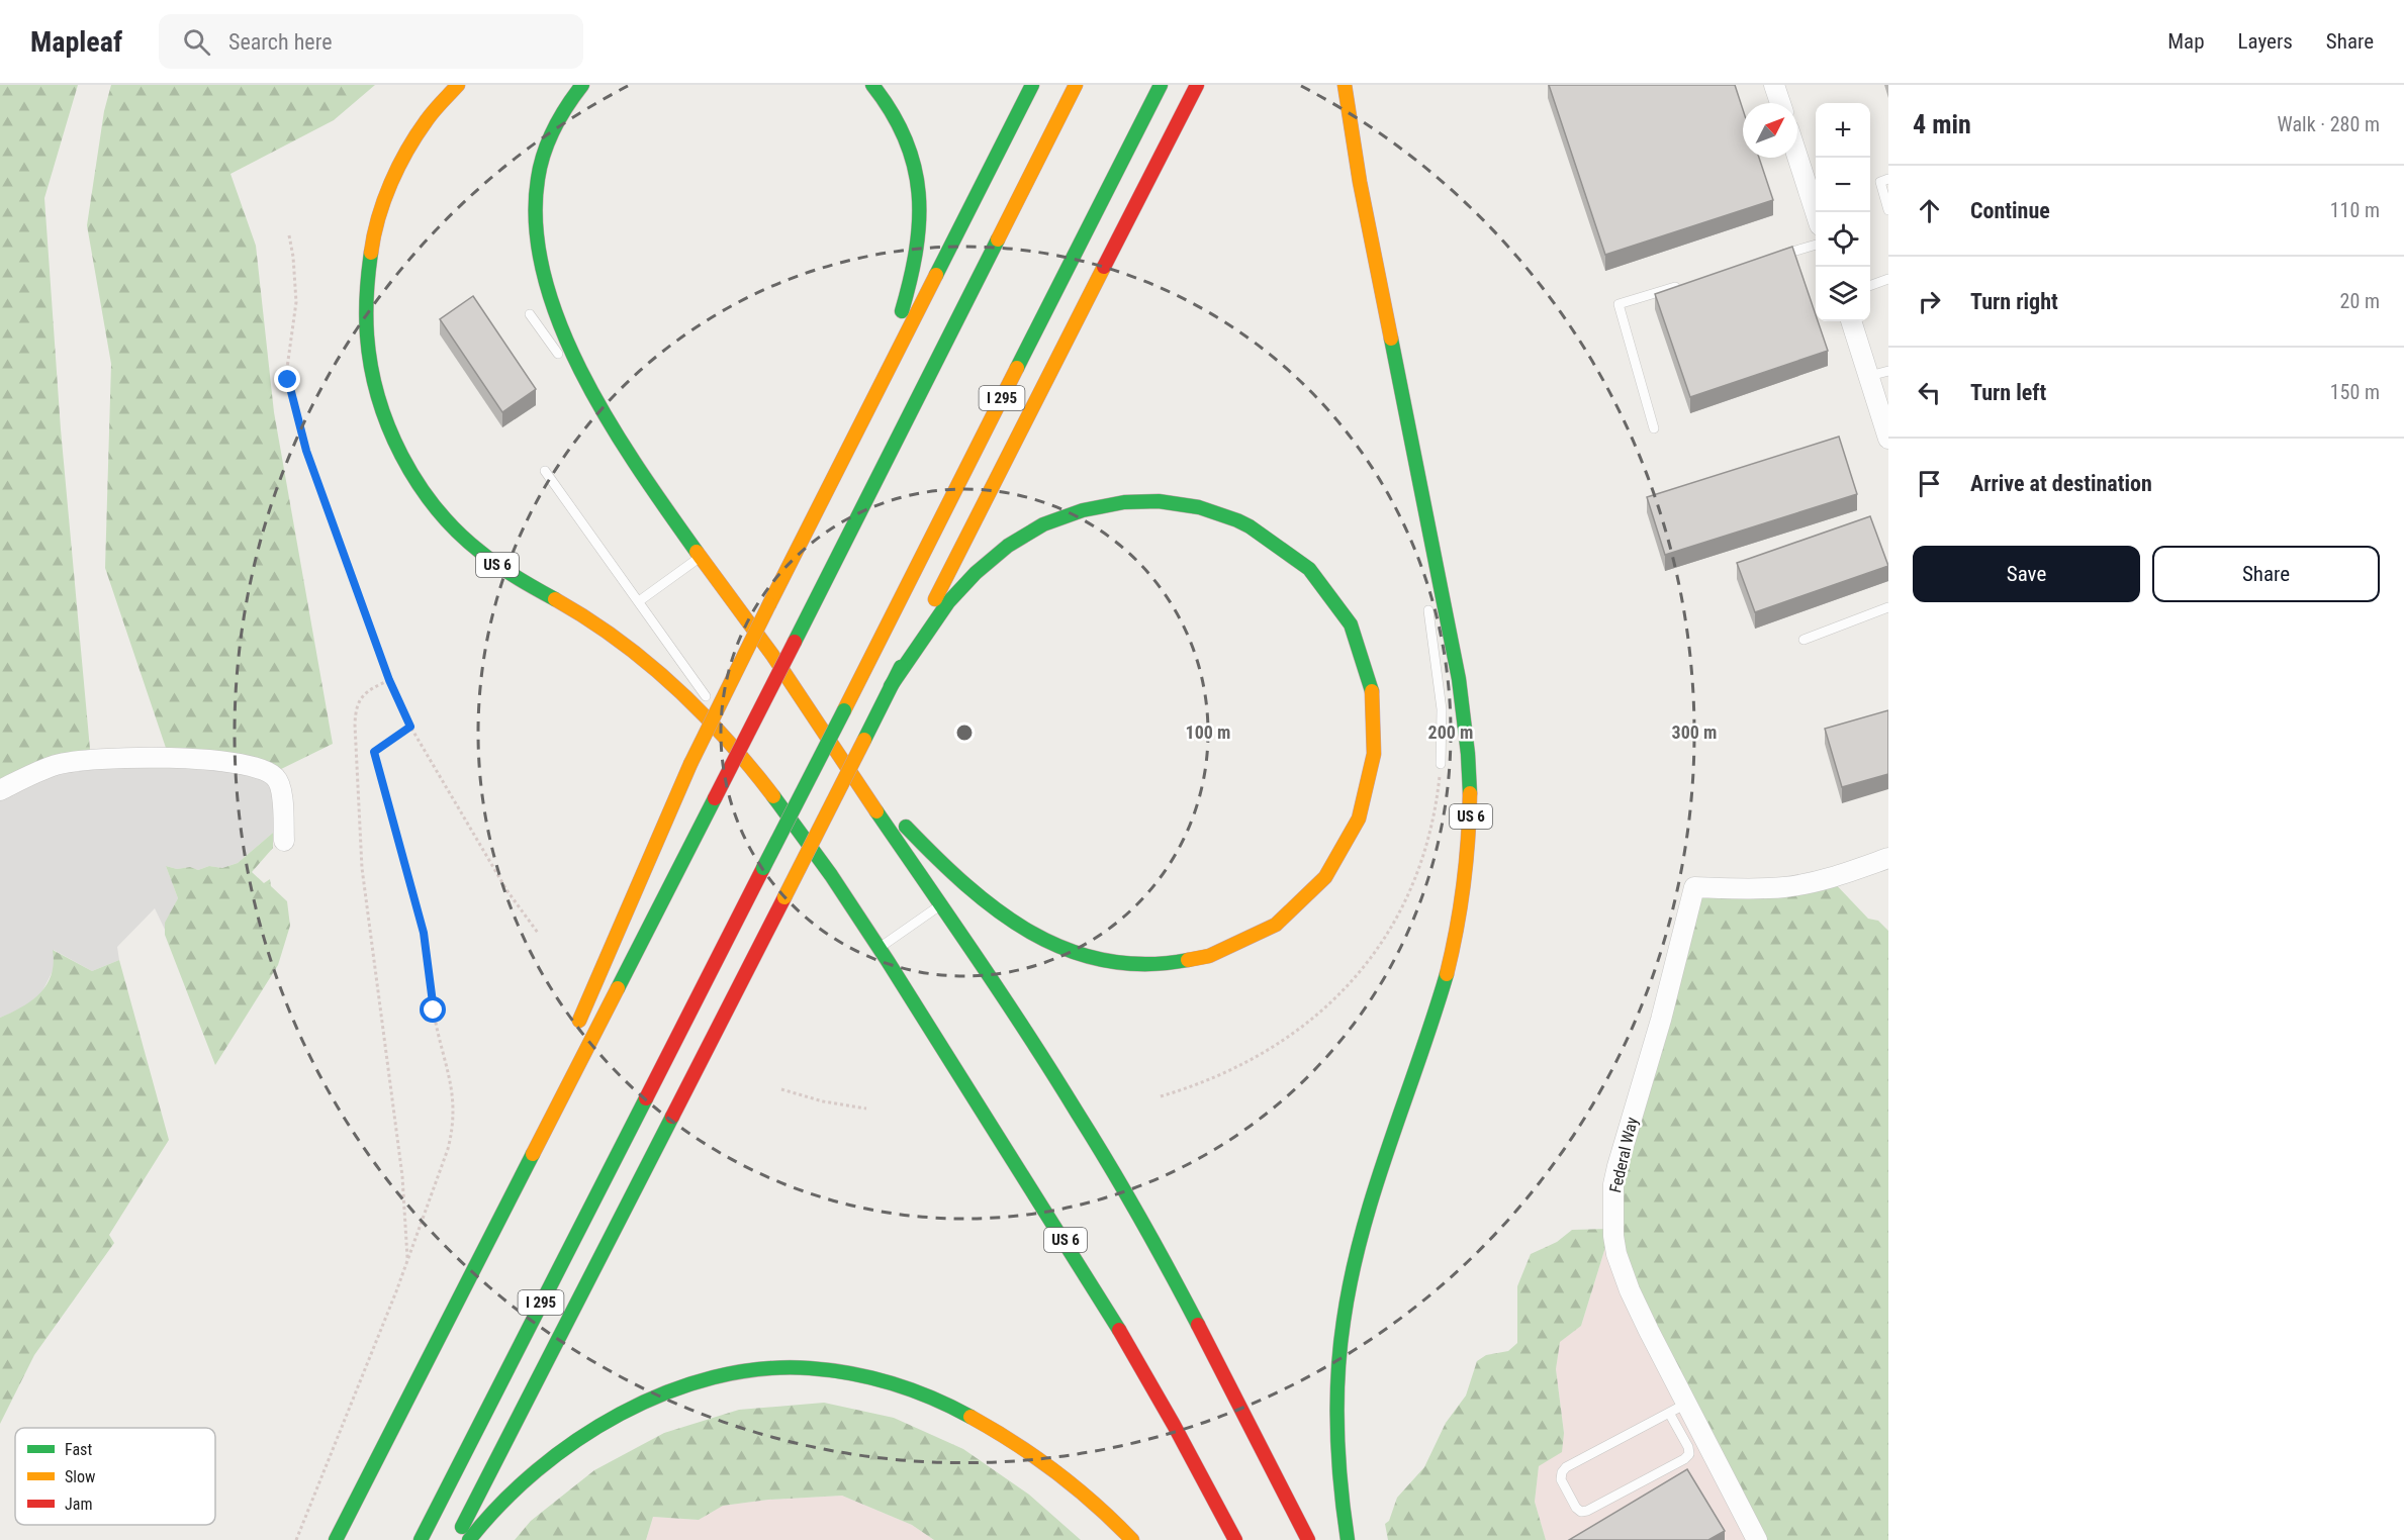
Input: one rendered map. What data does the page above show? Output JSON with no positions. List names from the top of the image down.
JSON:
{
  "streets": {
    "highway": ["I 295", "US 6"],
    "street": ["Federal Way"]
  },
  "legend": ["Fast", "Slow", "Jam"],
  "north": "top right",
  "page": {
    "header": "Mapleaf",
    "search": "Search here",
    "nav": ["Map", "Layers", "Share"],
    "heading": ["4 min", "Walk · 280 m"],
    "map_buttons": ["+", "−"],
    "list": [
      ["Continue", "110 m"],
      ["Turn right", "20 m"],
      ["Turn left", "150 m"],
      "Arrive at destination"
    ],
    "buttons": ["Save", "Share"]
  },
  "rings": ["100 m", "200 m", "300 m"]
}
